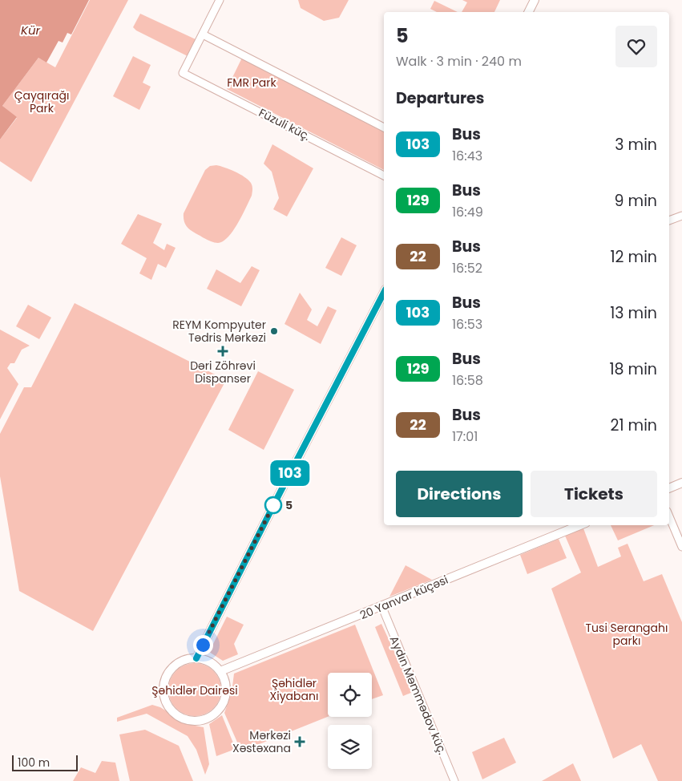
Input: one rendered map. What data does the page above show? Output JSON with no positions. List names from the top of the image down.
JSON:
{
  "streets": {
    "main road": ["20 Yanvar küçəsi"],
    "street": ["Füzuli küç.", "Aydın Məmmədov küç."]
  },
  "water": ["Kür"],
  "parks": [
    "FMR Park",
    "Çayqırağı Park",
    "Tusi Serangahı parkı",
    "Şəhidlər Xiyabanı",
    "Şəhidlər Dairəsi"
  ],
  "places": {
    "other": ["REYM Kompyuter Tədris Mərkəzi", "5"],
    "health": ["Dəri Zöhrəvi Dispanser", "Mərkəzi Xəstəxana"]
  },
  "lines": ["bus line 103"],
  "scale_bar": "100 m",
  "page": {
    "on_map": "103",
    "heading": [
      ["5", "Walk · 3 min · 240 m"],
      "Departures"
    ],
    "list": [
      {
        "mark": "103",
        "name": "Bus",
        "note": "16:43",
        "value": "3 min"
      },
      {
        "mark": "129",
        "name": "Bus",
        "note": "16:49",
        "value": "9 min"
      },
      {
        "mark": "22",
        "name": "Bus",
        "note": "16:52",
        "value": "12 min"
      },
      {
        "mark": "103",
        "name": "Bus",
        "note": "16:53",
        "value": "13 min"
      },
      {
        "mark": "129",
        "name": "Bus",
        "note": "16:58",
        "value": "18 min"
      },
      {
        "mark": "22",
        "name": "Bus",
        "note": "17:01",
        "value": "21 min"
      }
    ],
    "buttons": ["Directions", "Tickets"],
    "scale": "100 m"
  }
}
